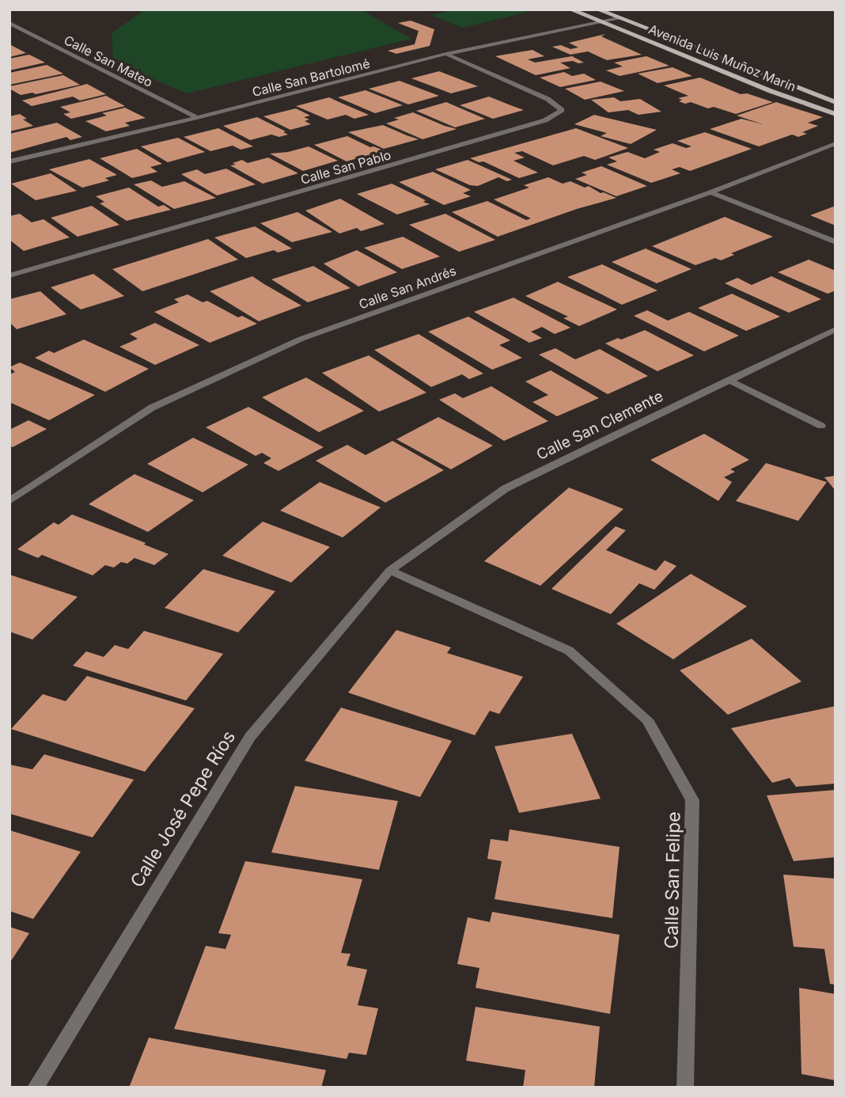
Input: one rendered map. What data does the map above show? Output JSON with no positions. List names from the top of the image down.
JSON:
{
  "streets": {
    "main road": ["Avenida Luis Muñoz Marín"],
    "street": [
      "Calle San Mateo",
      "Calle San Bartolomé",
      "Calle San Pablo",
      "Calle San Andrés",
      "Calle San Clemente",
      "Calle José Pepe Ríos",
      "Calle San Felipe"
    ]
  },
  "crossings": [
    ["Avenida Luis Muñoz Marín", "Calle San Bartolomé"],
    ["Calle San Mateo", "Calle San Bartolomé"],
    ["Calle San Bartolomé", "Calle San Pablo"],
    ["Calle San Clemente", "Calle José Pepe Ríos"],
    ["Calle San Clemente", "Calle San Felipe"],
    ["Calle José Pepe Ríos", "Calle San Felipe"]
  ]
}
